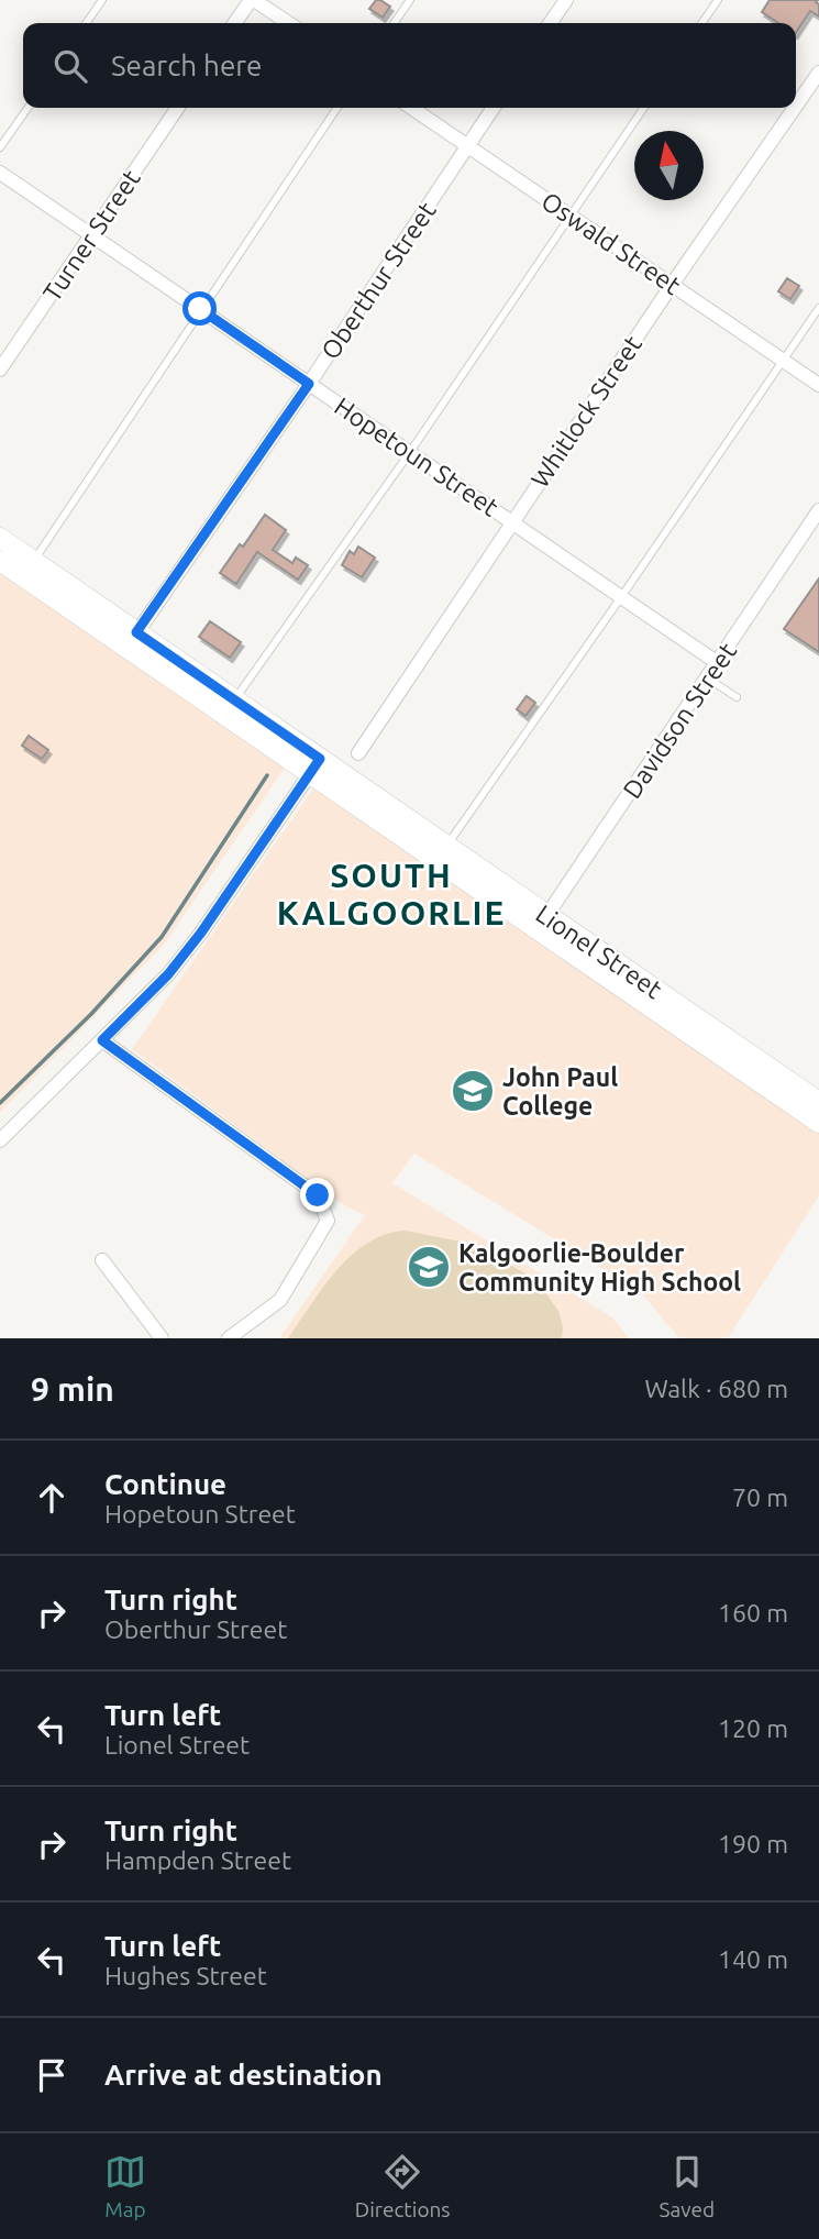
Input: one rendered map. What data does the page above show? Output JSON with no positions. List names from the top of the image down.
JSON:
{
  "streets": {
    "street": [
      "Turner Street",
      "Oswald Street",
      "Oberthur Street",
      "Whitlock Street",
      "Hopetoun Street",
      "Davidson Street",
      "Lionel Street"
    ]
  },
  "crossings": [
    ["Turner Street", "Hopetoun Street"],
    ["Oswald Street", "Oberthur Street"],
    ["Oswald Street", "Whitlock Street"],
    ["Oberthur Street", "Hopetoun Street"],
    ["Oberthur Street", "Lionel Street"],
    ["Whitlock Street", "Hopetoun Street"],
    ["Hopetoun Street", "Davidson Street"],
    ["Davidson Street", "Lionel Street"]
  ],
  "districts": ["SOUTH KALGOORLIE"],
  "places": {
    "school or university": ["John Paul College", "Kalgoorlie-Boulder Community High School"]
  },
  "north": "top",
  "page": {
    "search": "Search here",
    "heading": ["9 min", "Walk · 680 m"],
    "list": [
      ["Continue", "Hopetoun Street", "70 m"],
      ["Turn right", "Oberthur Street", "160 m"],
      ["Turn left", "Lionel Street", "120 m"],
      ["Turn right", "Hampden Street", "190 m"],
      ["Turn left", "Hughes Street", "140 m"],
      "Arrive at destination"
    ],
    "nav": ["Map", "Directions", "Saved"]
  }
}
